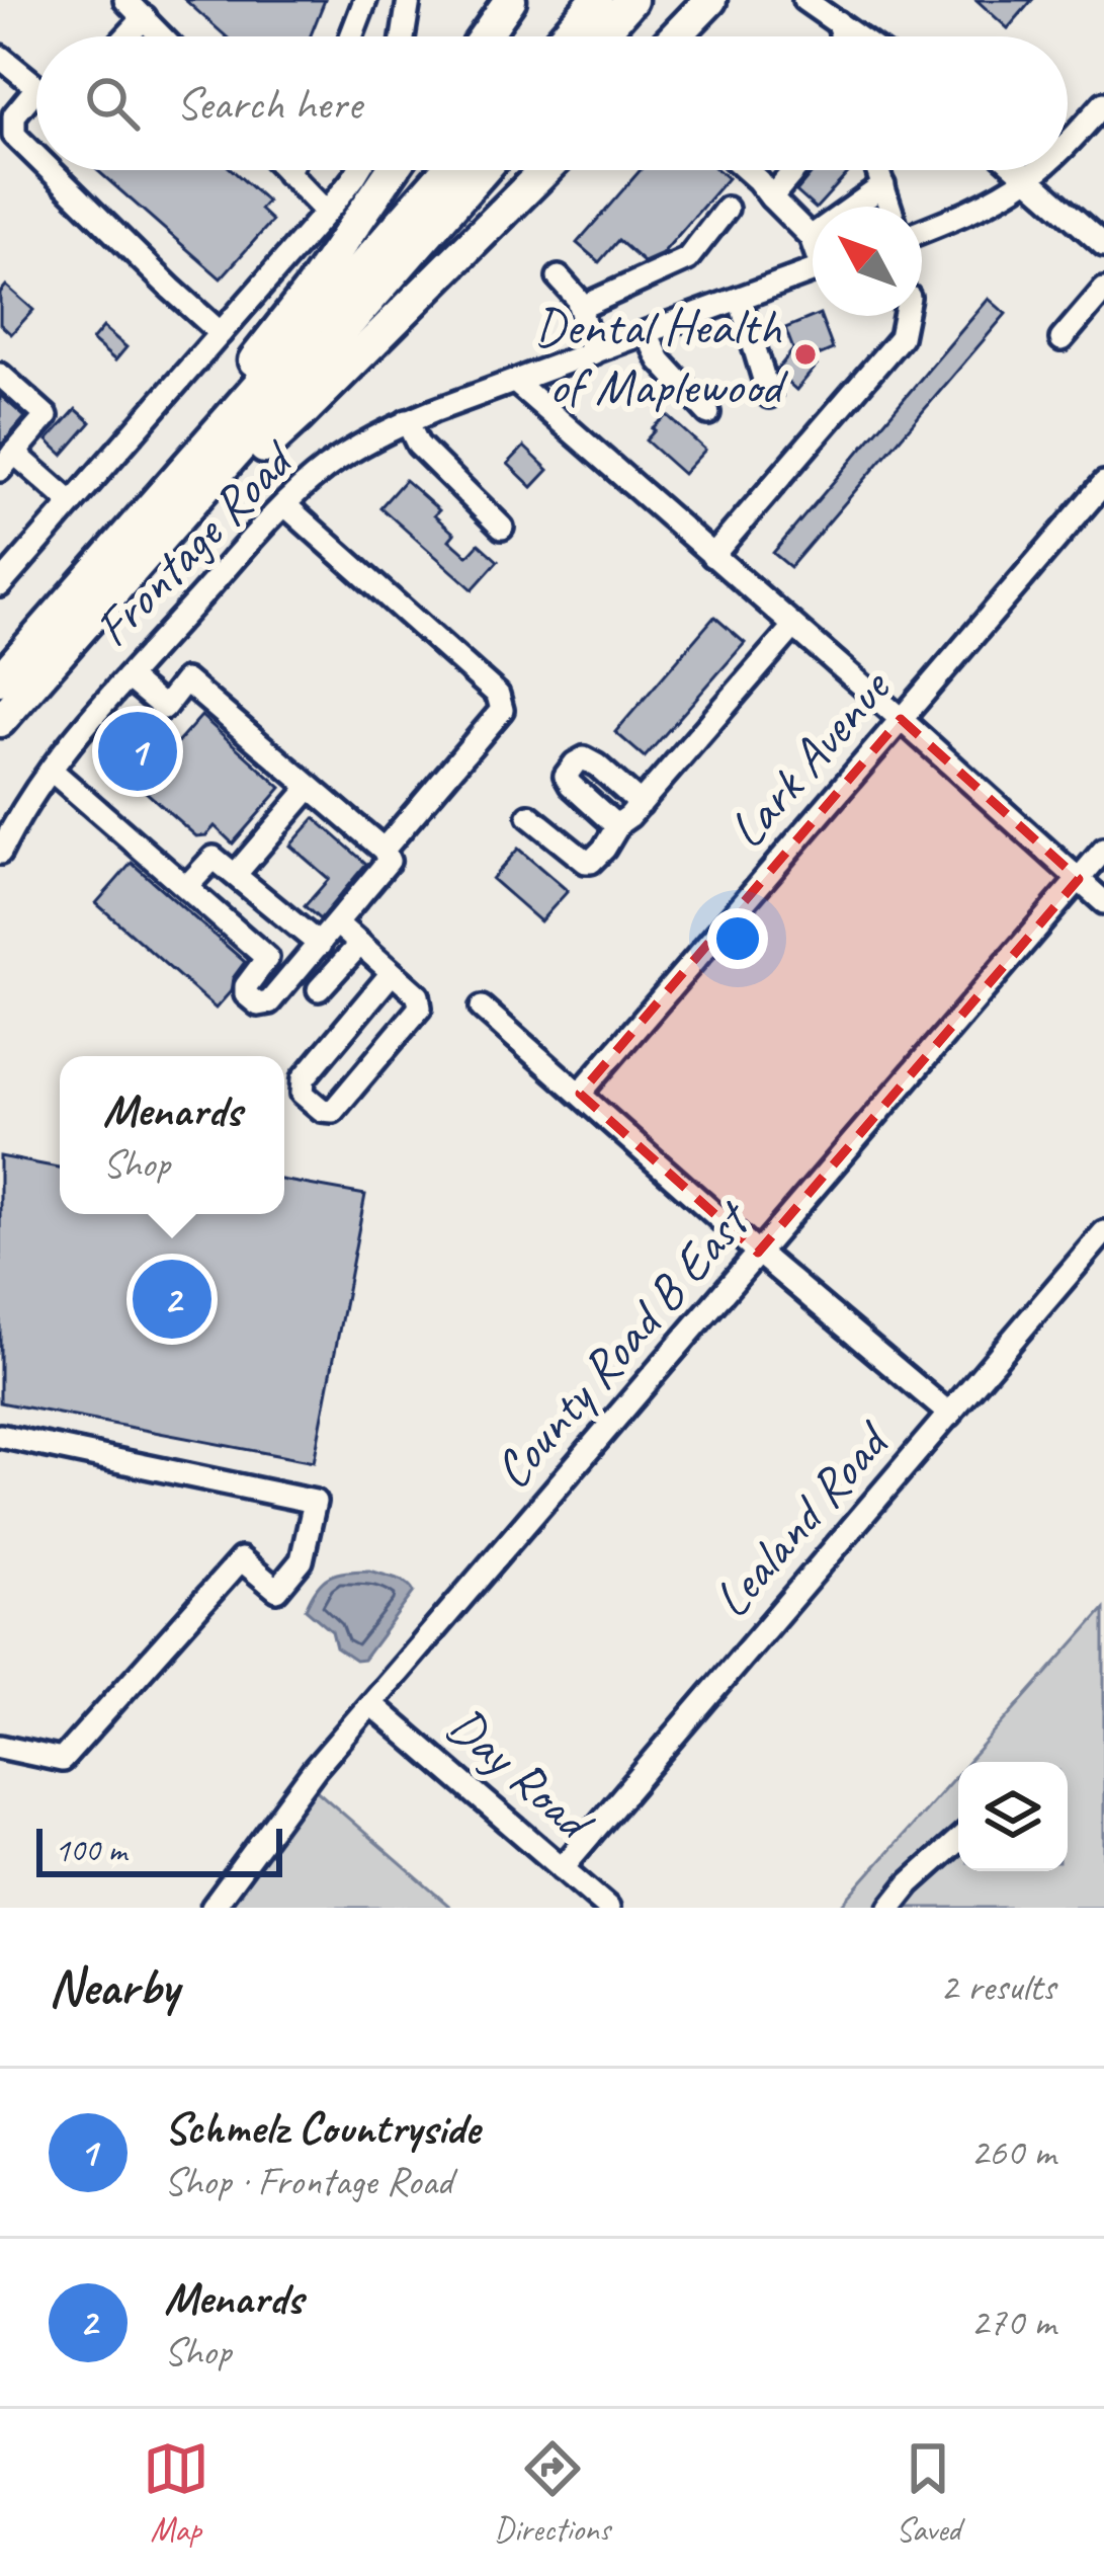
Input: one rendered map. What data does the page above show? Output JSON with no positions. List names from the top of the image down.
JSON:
{
  "streets": {
    "street": [
      "Frontage Road",
      "Lark Avenue",
      "County Road B East",
      "Lealand Road",
      "Day Road"
    ]
  },
  "crossings": [
    ["County Road B East", "Day Road"],
    ["Lealand Road", "Day Road"]
  ],
  "places": ["Dental Health of Maplewood"],
  "scale_bar": "100 m",
  "north": "top left",
  "page": {
    "search": "Search here",
    "pins": ["1", "2"],
    "popup": ["Menards", "Shop"],
    "scale": "100 m",
    "heading": ["Nearby", "2 results"],
    "list": [
      {
        "mark": "1",
        "name": "Schmelz Countryside",
        "note": "Shop · Frontage Road",
        "value": "260 m"
      },
      {
        "mark": "2",
        "name": "Menards",
        "note": "Shop",
        "value": "270 m"
      }
    ],
    "nav": ["Map", "Directions", "Saved"]
  }
}
